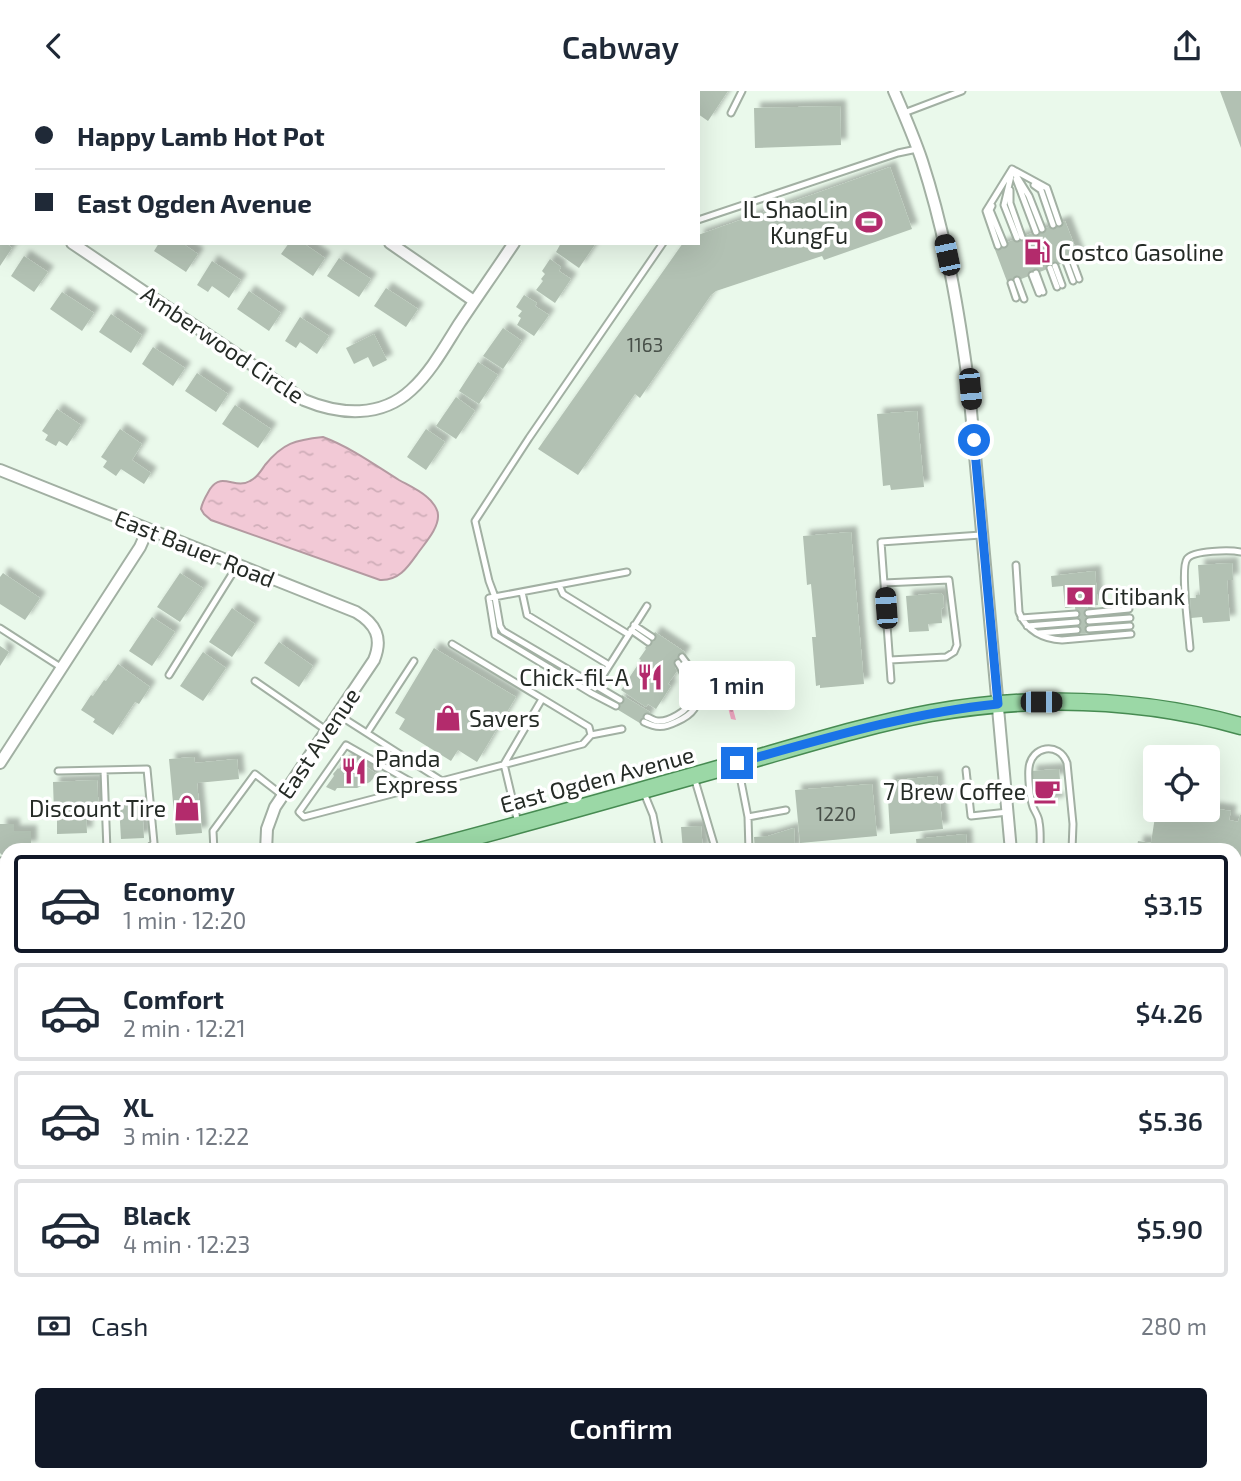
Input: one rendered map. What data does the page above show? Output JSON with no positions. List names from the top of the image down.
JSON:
{
  "streets": {
    "main road": ["East Ogden Avenue"],
    "street": ["Amberwood Circle", "East Bauer Road", "East Avenue"]
  },
  "crossings": [
    ["East Bauer Road", "East Avenue"]
  ],
  "places": {
    "sports": ["IL ShaoLin KungFu"],
    "fuel station": ["Costco Gasoline"],
    "bank": ["Citibank"],
    "restaurant": ["Chick-fil-A", "Panda Express"],
    "shop": ["Savers", "Discount Tire"],
    "cafe": ["7 Brew Coffee"]
  },
  "house_numbers": ["1163", "1220"],
  "page": {
    "header": "Cabway",
    "banner": ["Happy Lamb Hot Pot", "East Ogden Avenue"],
    "bubble": "1 min",
    "list": [
      {
        "name": "Economy",
        "note": "1 min · 12:20",
        "value": "$3.15"
      },
      {
        "name": "Comfort",
        "note": "2 min · 12:21",
        "value": "$4.26"
      },
      {
        "name": "XL",
        "note": "3 min · 12:22",
        "value": "$5.36"
      },
      {
        "name": "Black",
        "note": "4 min · 12:23",
        "value": "$5.90"
      }
    ],
    "pay": ["Cash", "280 m"],
    "buttons": "Confirm"
  }
}
